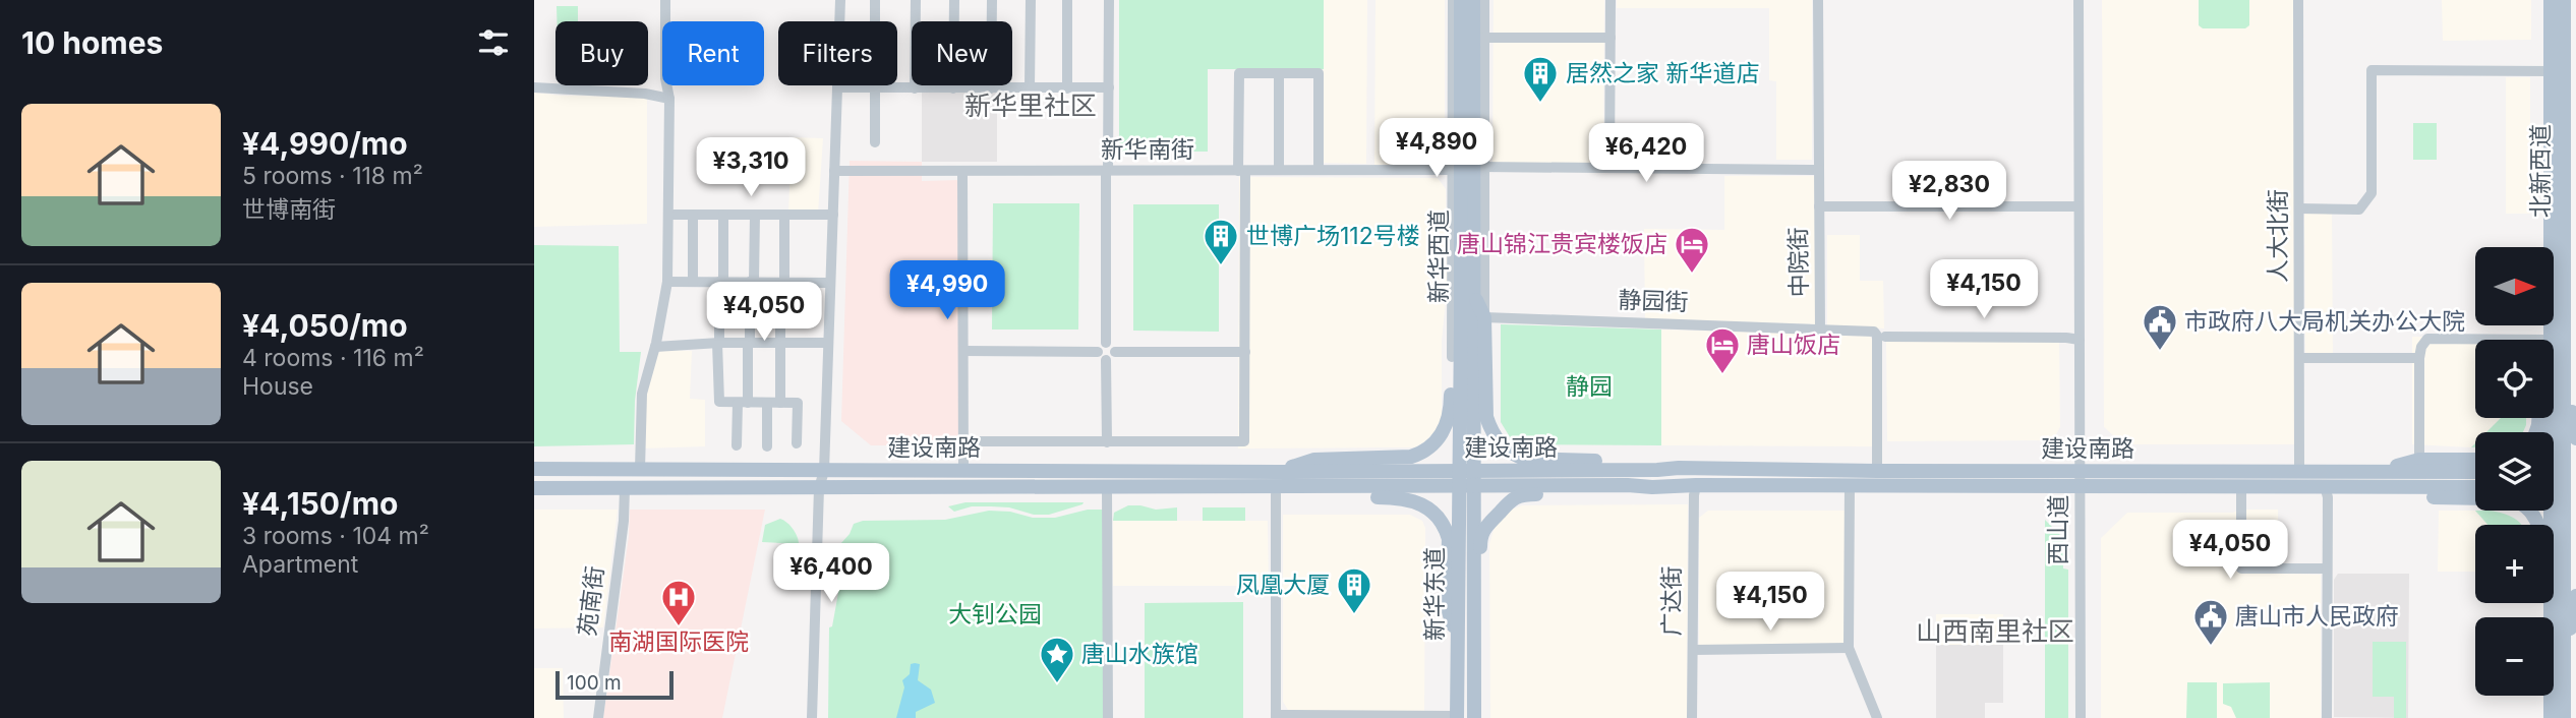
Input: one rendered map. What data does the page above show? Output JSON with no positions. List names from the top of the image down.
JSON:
{
  "streets": {
    "main road": [
      "北新西道",
      "新华西道",
      "建设南路",
      "新华东道"
    ],
    "street": [
      "新华南街",
      "人大北街",
      "中院街",
      "静园街",
      "西山道",
      "苑南街",
      "广达街"
    ]
  },
  "crossings": [
    ["新华南街", "新华西道"],
    ["新华南街", "中院街"],
    ["人大北街", "建设南路"],
    ["新华西道", "建设南路"],
    ["新华西道", "新华东道"],
    ["中院街", "静园街"],
    ["中院街", "建设南路"],
    ["建设南路", "西山道"],
    ["建设南路", "新华东道"],
    ["建设南路", "苑南街"],
    ["建设南路", "广达街"]
  ],
  "districts": ["新华里社区", "山西南里社区"],
  "parks": ["静园", "大钊公园"],
  "places": {
    "building": ["居然之家 新华道店", "世博广场112号楼", "凤凰大厦"],
    "hotel": ["唐山锦江贵宾楼饭店", "唐山饭店"],
    "public building": ["市政府八大局机关办公大院", "唐山市人民政府"],
    "hospital": ["南湖国际医院"],
    "place": ["唐山水族馆"]
  },
  "scale_bar": "100 m",
  "north": "right",
  "page": {
    "heading": "10 homes",
    "chip": [
      "Buy",
      "Rent",
      "Filters",
      "New"
    ],
    "list": [
      {
        "name": "¥4,990/mo",
        "note": "5 rooms · 118 m² · 世博南街"
      },
      {
        "name": "¥4,050/mo",
        "note": "4 rooms · 116 m² · House"
      },
      {
        "name": "¥4,150/mo",
        "note": "3 rooms · 104 m² · Apartment"
      }
    ],
    "price": [
      "¥4,890",
      "¥6,420",
      "¥3,310",
      "¥2,830",
      "¥4,150",
      "¥4,990",
      "¥4,050",
      "¥4,050",
      "¥6,400",
      "¥4,150"
    ],
    "map_buttons": ["+", "−"],
    "scale": "100 m"
  }
}
